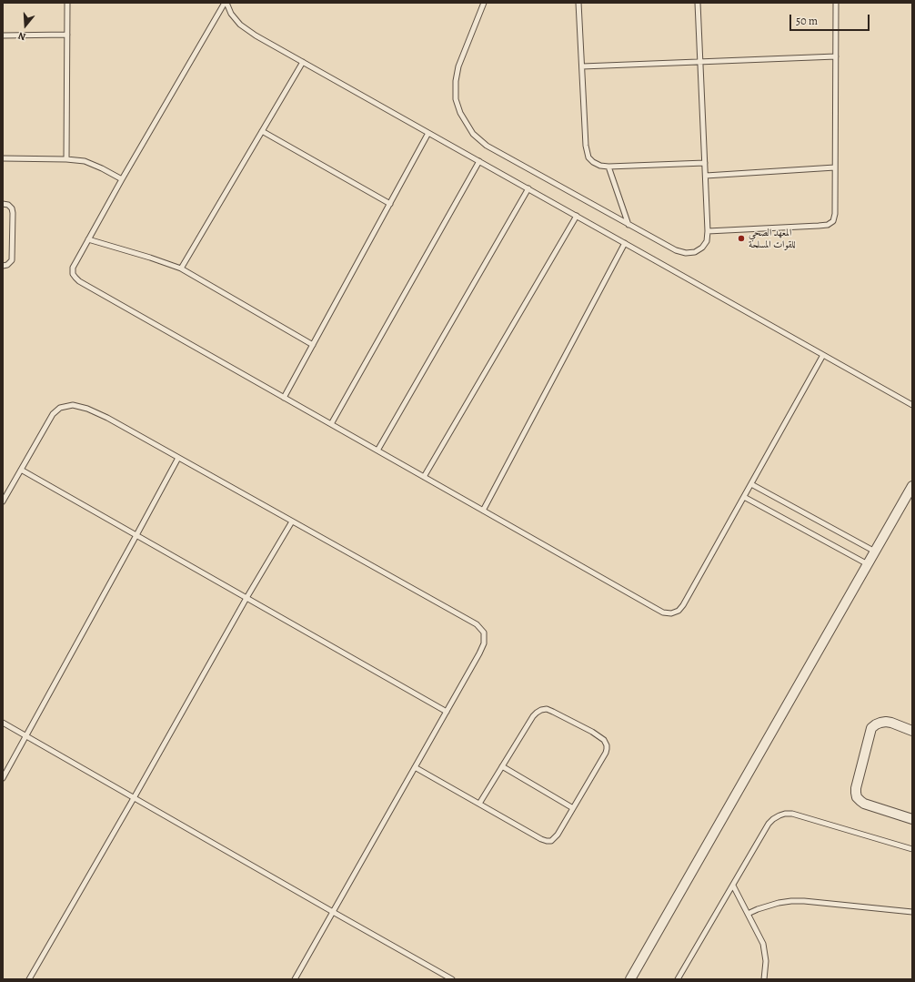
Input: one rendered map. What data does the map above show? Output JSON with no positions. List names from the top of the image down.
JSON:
{
  "places": ["المعهد الصحي للقوات المسلحة"],
  "scale_bar": "50 m",
  "north": "bottom"
}
